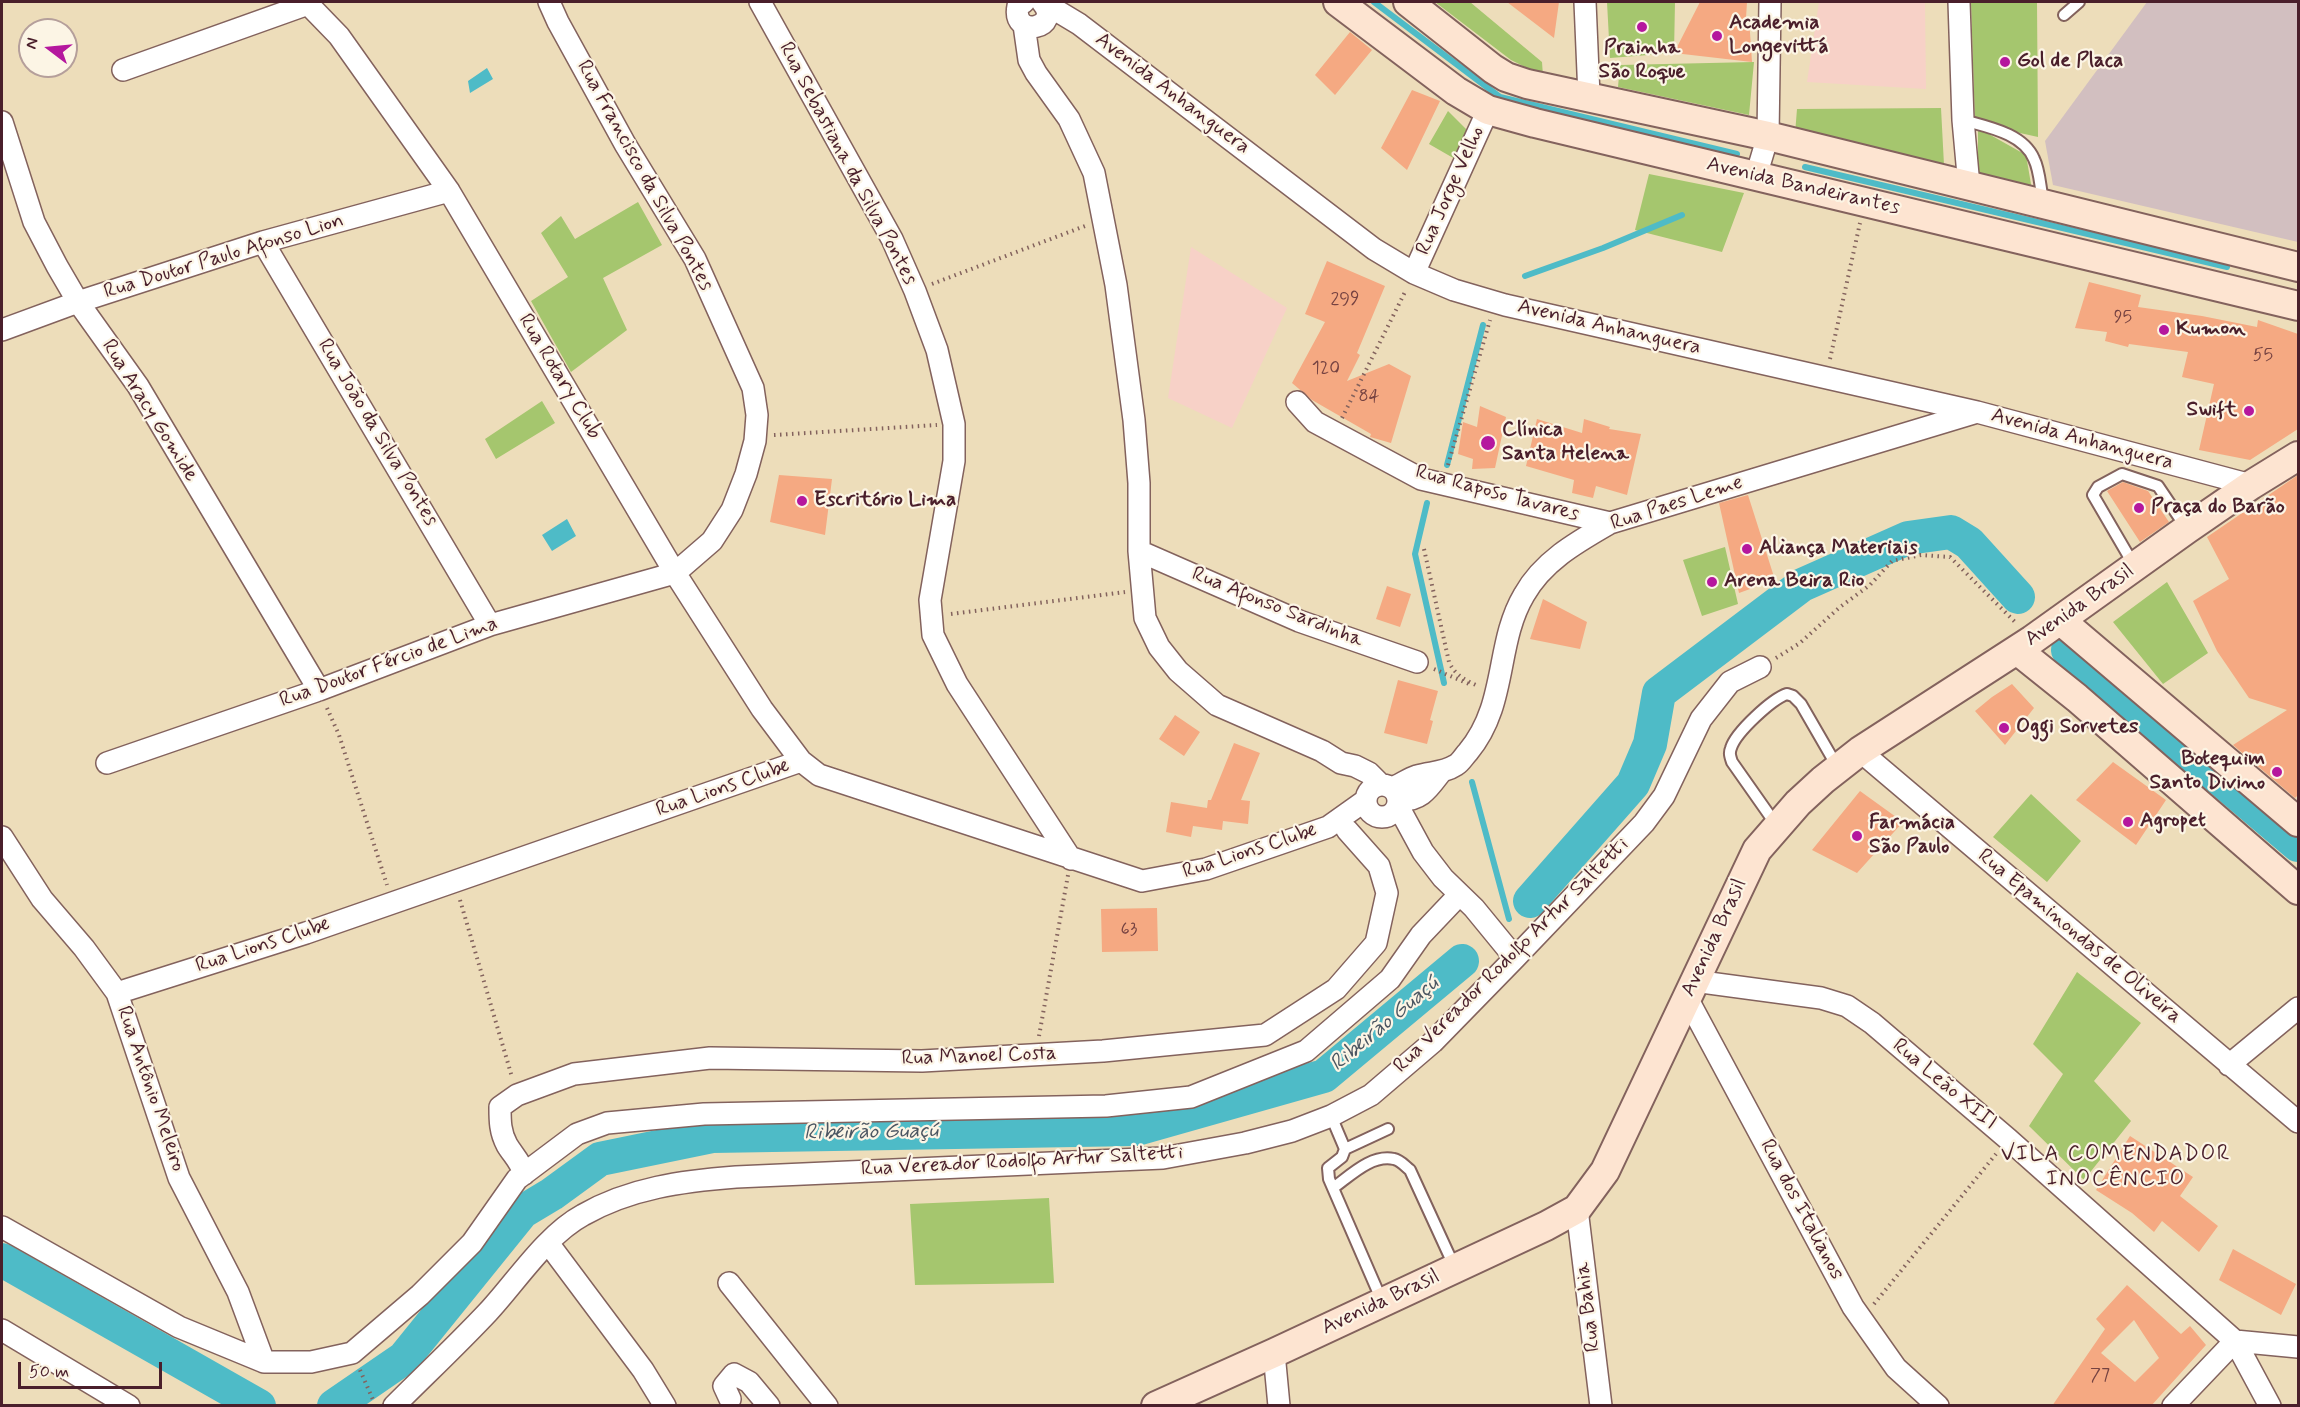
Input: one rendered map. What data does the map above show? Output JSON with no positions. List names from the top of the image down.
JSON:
{
  "streets": {
    "main road": ["Avenida Bandeirantes", "Avenida Brasil"],
    "street": [
      "Avenida Anhanguera",
      "Rua Sebastiana da Silva Pontes",
      "Rua Francisco da Silva Pontes",
      "Rua Jorge Velho",
      "Rua Doutor Paulo Afonso Lion",
      "Rua Rotary Club",
      "Rua Aracy Gomide",
      "Rua João da Silva Pontes",
      "Rua Raposo Tavares",
      "Rua Paes Leme",
      "Rua Afonso Sardinha",
      "Rua Doutor Fércio de Lima",
      "Rua Lions Clube",
      "Rua Epaminondas de Oliveira",
      "Rua Vereador Rodolfo Artur Saltetti",
      "Rua Manoel Costa",
      "Rua Leão XIII",
      "Rua Antônio Meleiro",
      "Rua dos Italianos",
      "Rua Bahia"
    ]
  },
  "crossings": [
    ["Avenida Anhanguera", "Rua Jorge Velho"],
    ["Avenida Anhanguera", "Rua Paes Leme"],
    ["Avenida Anhanguera", "Avenida Brasil"],
    ["Rua Sebastiana da Silva Pontes", "Rua Lions Clube"],
    ["Rua Francisco da Silva Pontes", "Rua Rotary Club"],
    ["Rua Francisco da Silva Pontes", "Rua Doutor Fércio de Lima"],
    ["Avenida Bandeirantes", "Rua Jorge Velho"],
    ["Rua Doutor Paulo Afonso Lion", "Rua Rotary Club"],
    ["Rua Doutor Paulo Afonso Lion", "Rua Aracy Gomide"],
    ["Rua Doutor Paulo Afonso Lion", "Rua João da Silva Pontes"],
    ["Rua Rotary Club", "Rua Doutor Fércio de Lima"],
    ["Rua Rotary Club", "Rua Lions Clube"],
    ["Rua Aracy Gomide", "Rua Doutor Fércio de Lima"],
    ["Rua João da Silva Pontes", "Rua Doutor Fércio de Lima"],
    ["Rua Raposo Tavares", "Rua Paes Leme"],
    ["Rua Paes Leme", "Rua Lions Clube"],
    ["Avenida Brasil", "Rua Epaminondas de Oliveira"],
    ["Avenida Brasil", "Rua Leão XIII"],
    ["Avenida Brasil", "Rua dos Italianos"],
    ["Avenida Brasil", "Rua Bahia"],
    ["Rua Lions Clube", "Rua Manoel Costa"],
    ["Rua Lions Clube", "Rua Antônio Meleiro"],
    ["Rua Leão XIII", "Rua dos Italianos"]
  ],
  "districts": ["VILA COMENDADOR INOCÊNCIO"],
  "water": ["Ribeirão Guaçú"],
  "places": [
    "Prainha São Roque",
    "Academia Longevittá",
    "Gol de Placa",
    "Kumon",
    "Swift",
    "Clínica Santa Helena",
    "Escritório Lima",
    "Praça do Barão",
    "Aliança Materiais",
    "Arena Beira Rio",
    "Oggi Sorvetes",
    "Botequim Santo Divino",
    "Agropet",
    "Farmácia São Paulo"
  ],
  "house_numbers": [
    "299",
    "95",
    "55",
    "120",
    "84",
    "63",
    "77"
  ],
  "scale_bar": "50 m",
  "north": "left"
}
